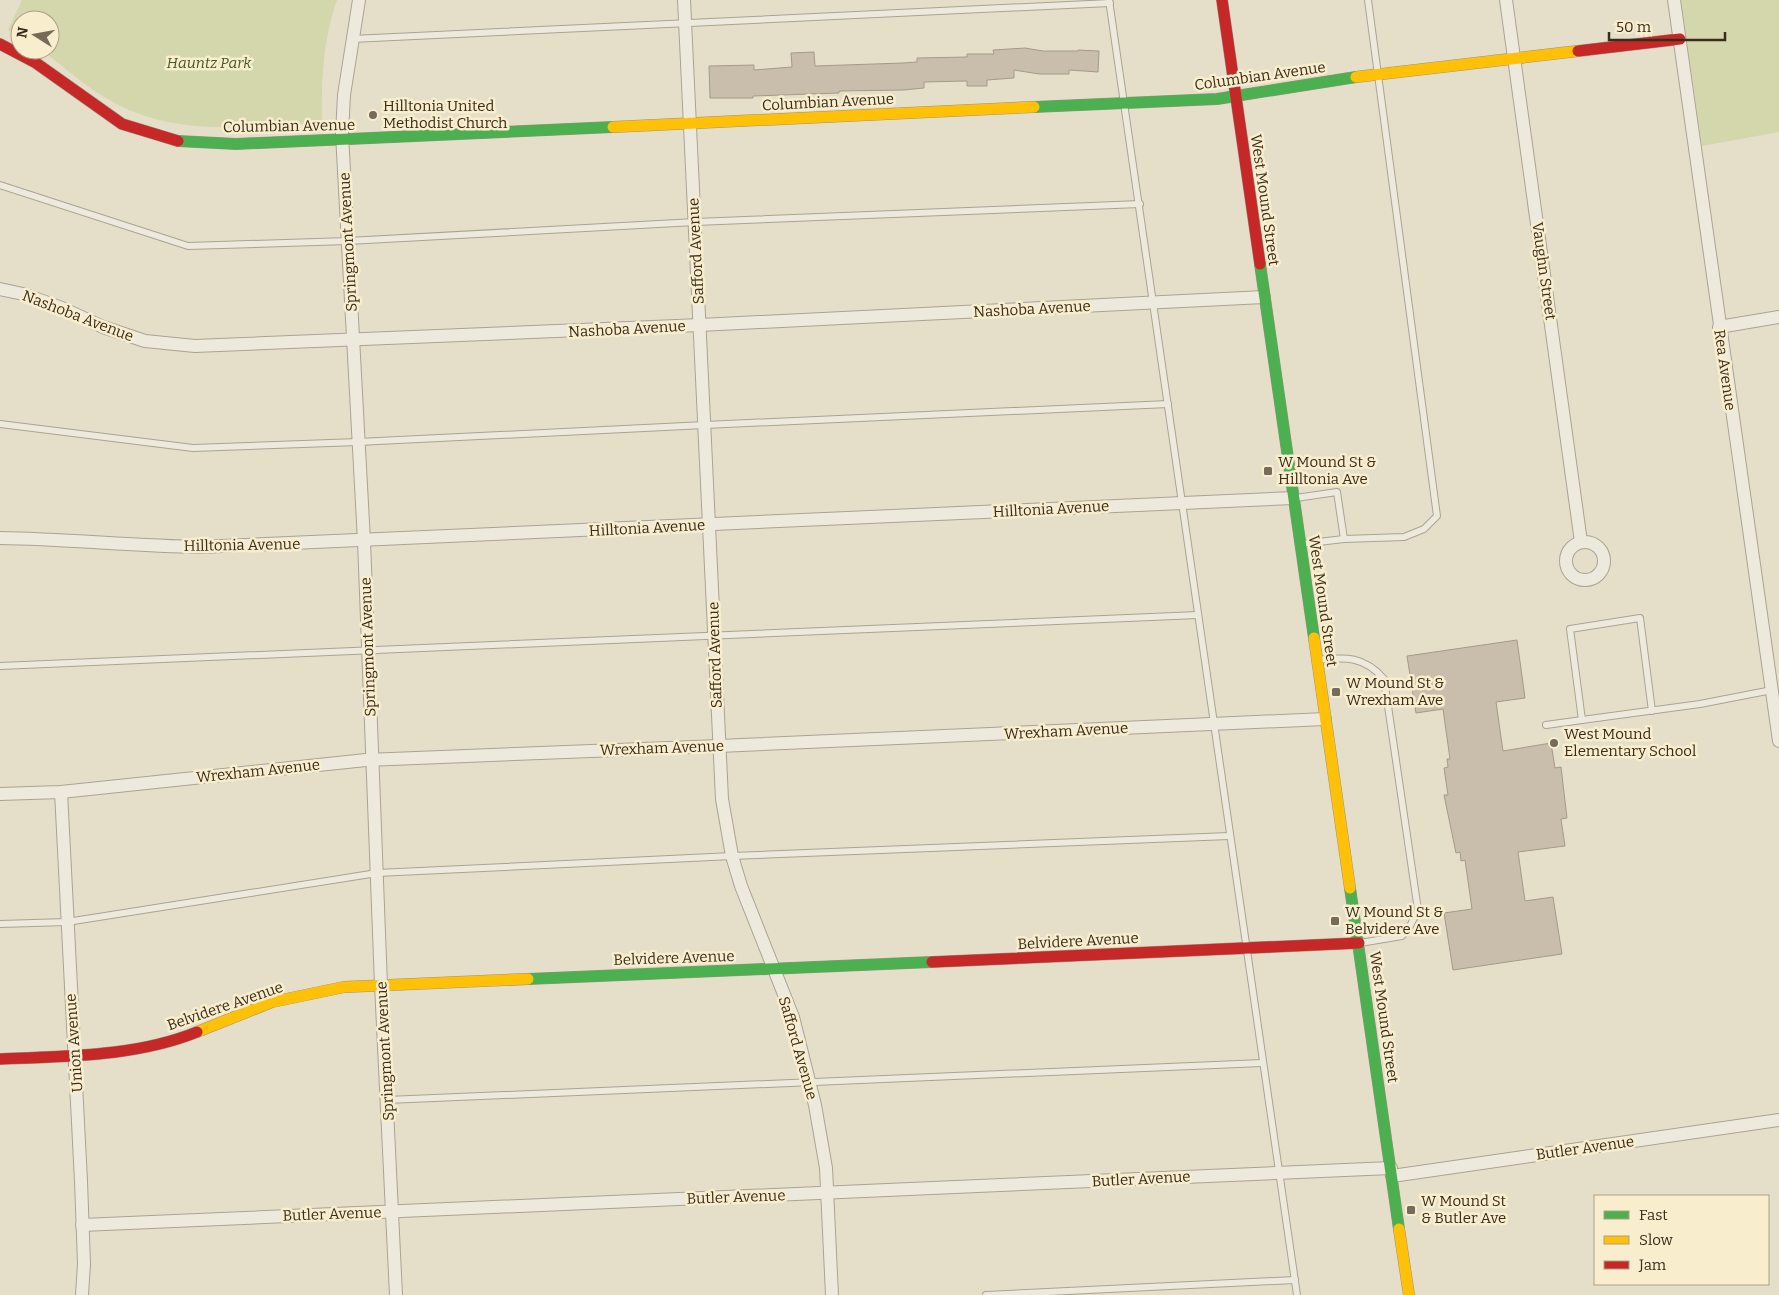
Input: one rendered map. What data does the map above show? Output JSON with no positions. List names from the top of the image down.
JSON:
{
  "streets": {
    "street": [
      "Columbian Avenue",
      "West Mound Street",
      "Springmont Avenue",
      "Safford Avenue",
      "Vaughn Street",
      "Nashoba Avenue",
      "Rea Avenue",
      "Hilltonia Avenue",
      "Wrexham Avenue",
      "Belvidere Avenue",
      "Union Avenue",
      "Butler Avenue"
    ]
  },
  "crossings": [
    ["Columbian Avenue", "West Mound Street"],
    ["Columbian Avenue", "Springmont Avenue"],
    ["Columbian Avenue", "Safford Avenue"],
    ["Columbian Avenue", "Vaughn Street"],
    ["Columbian Avenue", "Rea Avenue"],
    ["West Mound Street", "Nashoba Avenue"],
    ["West Mound Street", "Hilltonia Avenue"],
    ["West Mound Street", "Wrexham Avenue"],
    ["West Mound Street", "Belvidere Avenue"],
    ["West Mound Street", "Butler Avenue"],
    ["Springmont Avenue", "Nashoba Avenue"],
    ["Springmont Avenue", "Hilltonia Avenue"],
    ["Springmont Avenue", "Wrexham Avenue"],
    ["Springmont Avenue", "Belvidere Avenue"],
    ["Springmont Avenue", "Butler Avenue"],
    ["Safford Avenue", "Nashoba Avenue"],
    ["Safford Avenue", "Hilltonia Avenue"],
    ["Safford Avenue", "Wrexham Avenue"],
    ["Safford Avenue", "Belvidere Avenue"],
    ["Safford Avenue", "Butler Avenue"],
    ["Wrexham Avenue", "Union Avenue"],
    ["Belvidere Avenue", "Union Avenue"],
    ["Union Avenue", "Butler Avenue"]
  ],
  "parks": ["Hauntz Park"],
  "places": {
    "other": ["Hilltonia United Methodist Church", "West Mound Elementary School"],
    "transit": [
      "W Mound St & Hilltonia Ave",
      "W Mound St & Wrexham Ave",
      "W Mound St & Belvidere Ave",
      "W Mound St & Butler Ave"
    ]
  },
  "legend": ["Fast", "Slow", "Jam"],
  "scale_bar": "50 m",
  "north": "left"
}
